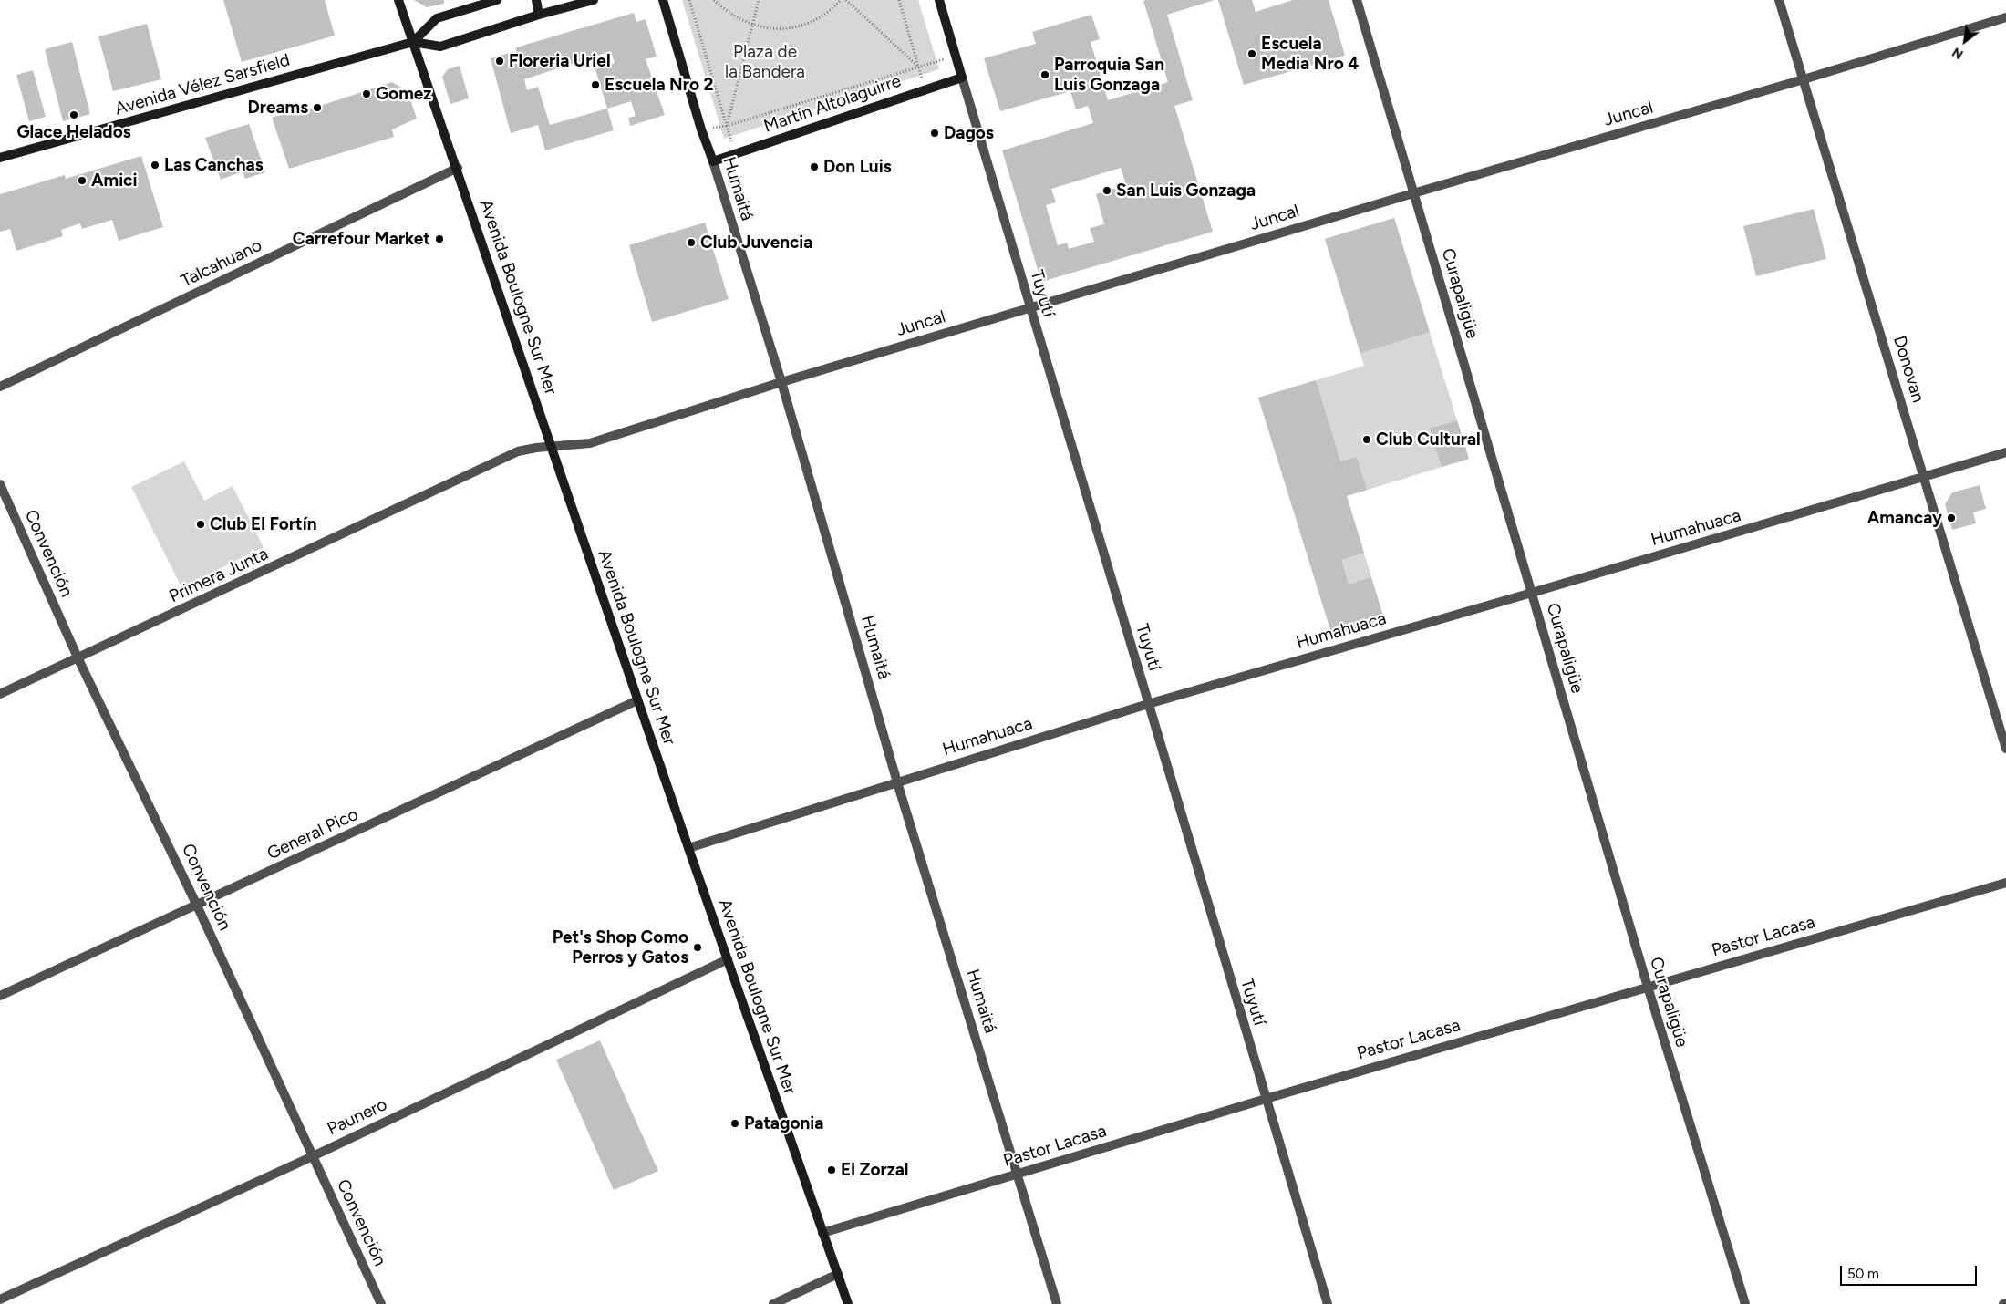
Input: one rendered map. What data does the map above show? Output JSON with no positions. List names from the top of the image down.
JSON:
{
  "streets": {
    "main road": [
      "Avenida Vélez Sarsfield",
      "Martín Altolaguirre",
      "Humaitá",
      "Tuyutí",
      "Avenida Boulogne Sur Mer"
    ],
    "street": [
      "Juncal",
      "Talcahuano",
      "Curapaligüe",
      "Donovan",
      "Humahuaca",
      "Convención",
      "Primera Junta",
      "General Pico",
      "Pastor Lacasa",
      "Paunero"
    ]
  },
  "crossings": [
    ["Avenida Vélez Sarsfield", "Avenida Boulogne Sur Mer"],
    ["Martín Altolaguirre", "Humaitá"],
    ["Martín Altolaguirre", "Tuyutí"],
    ["Juncal", "Humaitá"],
    ["Juncal", "Tuyutí"],
    ["Juncal", "Curapaligüe"],
    ["Juncal", "Avenida Boulogne Sur Mer"],
    ["Juncal", "Donovan"],
    ["Juncal", "Primera Junta"],
    ["Humaitá", "Humahuaca"],
    ["Humaitá", "Pastor Lacasa"],
    ["Talcahuano", "Avenida Boulogne Sur Mer"],
    ["Tuyutí", "Humahuaca"],
    ["Tuyutí", "Pastor Lacasa"],
    ["Curapaligüe", "Humahuaca"],
    ["Curapaligüe", "Pastor Lacasa"],
    ["Avenida Boulogne Sur Mer", "Humahuaca"],
    ["Avenida Boulogne Sur Mer", "Primera Junta"],
    ["Avenida Boulogne Sur Mer", "General Pico"],
    ["Avenida Boulogne Sur Mer", "Pastor Lacasa"],
    ["Avenida Boulogne Sur Mer", "Paunero"],
    ["Donovan", "Humahuaca"],
    ["Convención", "Primera Junta"],
    ["Convención", "General Pico"],
    ["Convención", "Paunero"]
  ],
  "parks": ["Plaza de la Bandera"],
  "places": [
    "Escuela Media Nro 4",
    "Floreria Uriel",
    "Parroquia San Luis Gonzaga",
    "Escuela Nro 2",
    "Gomez",
    "Dreams",
    "Glace Helados",
    "Dagos",
    "Las Canchas",
    "Don Luis",
    "Amici",
    "San Luis Gonzaga",
    "Carrefour Market",
    "Club Juvencia",
    "Club Cultural",
    "Amancay",
    "Club El Fortín",
    "Pet's Shop Como Perros y Gatos",
    "Patagonia",
    "El Zorzal"
  ],
  "scale_bar": "50 m",
  "north": "bottom left"
}
